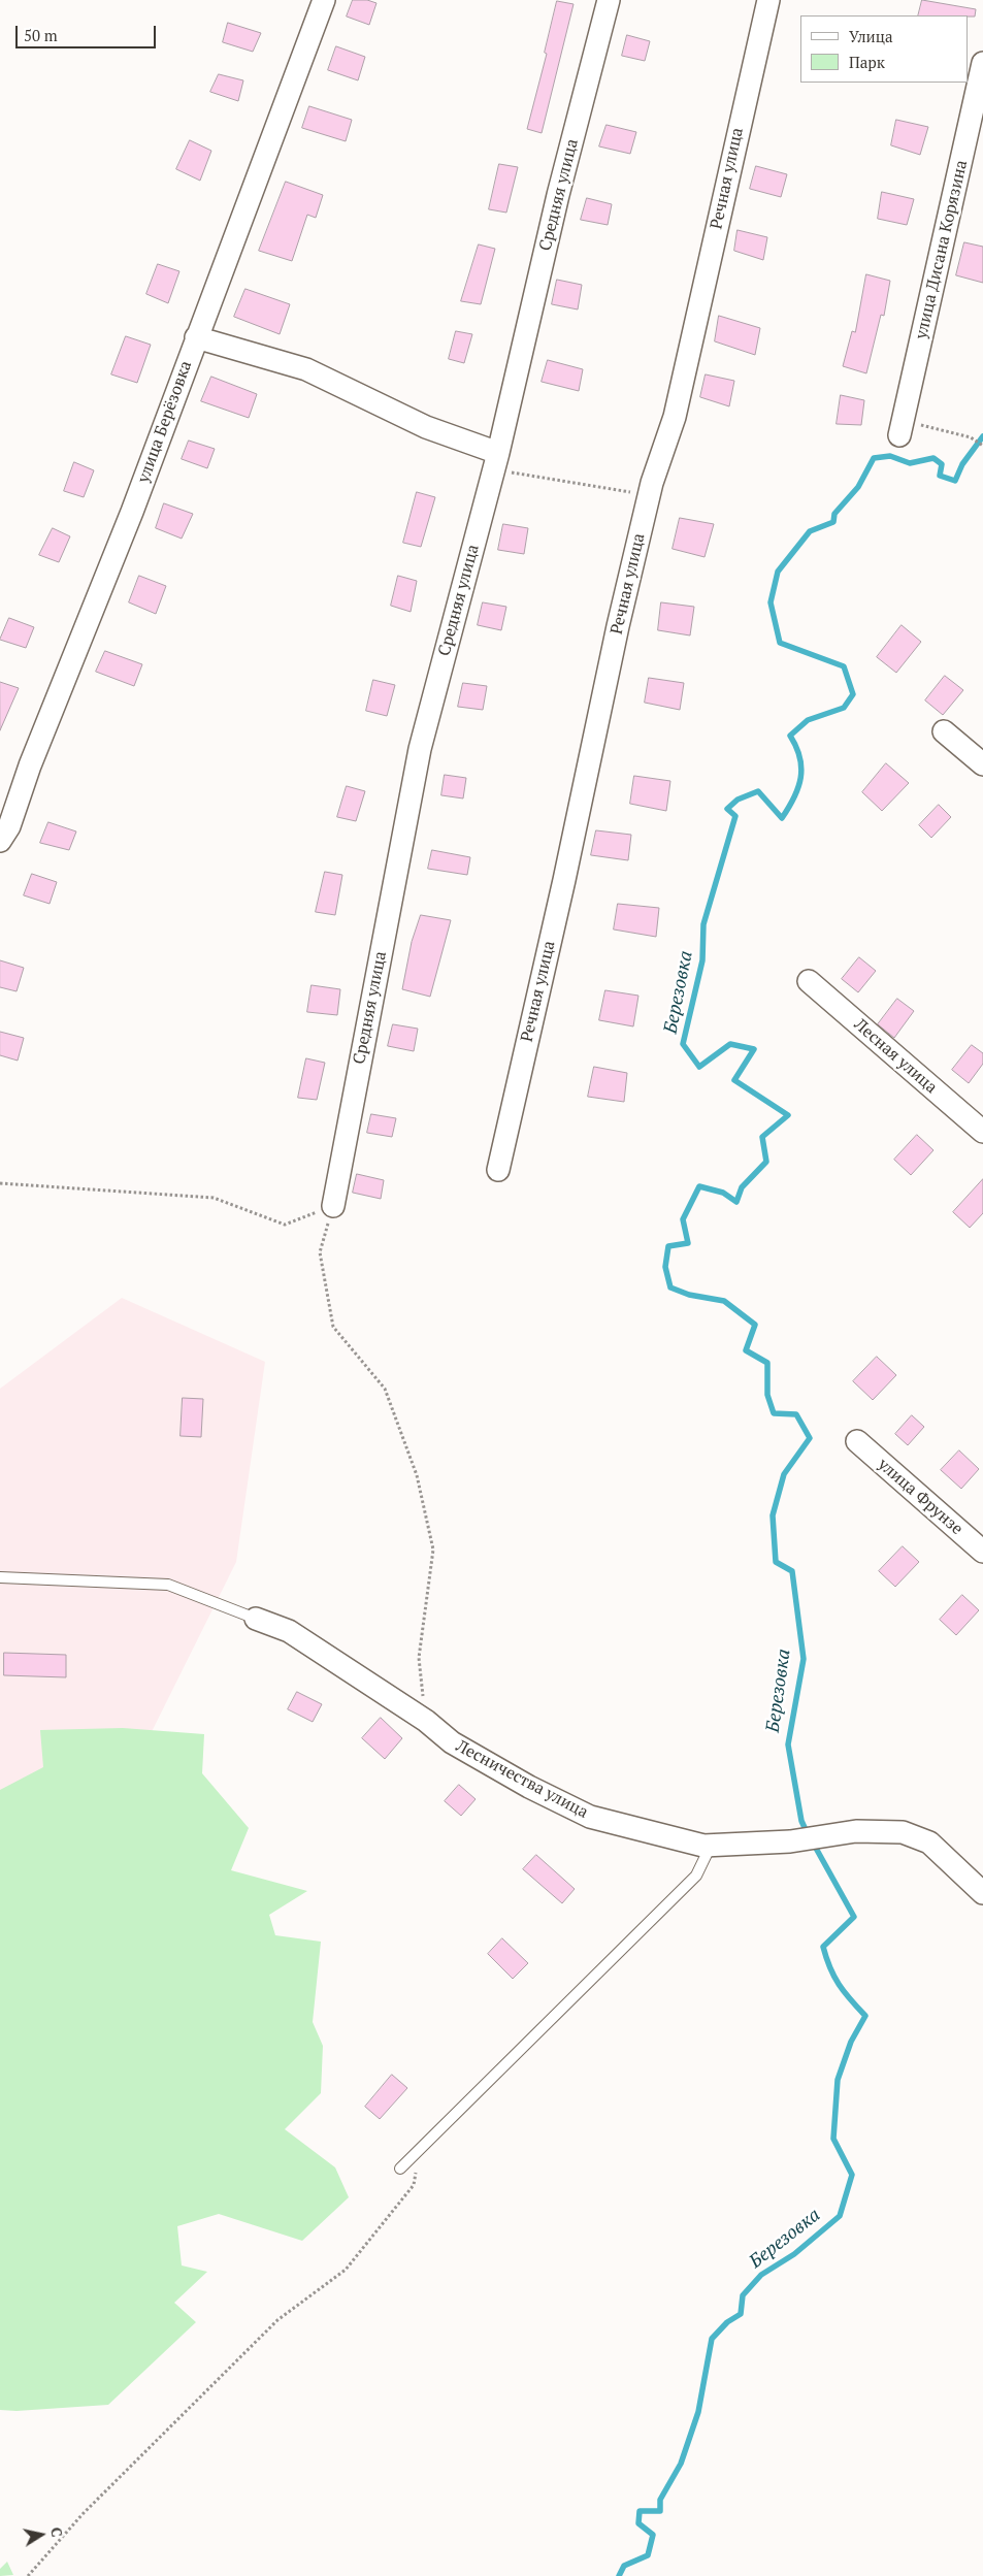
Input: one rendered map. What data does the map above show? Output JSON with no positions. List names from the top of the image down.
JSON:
{
  "streets": {
    "street": [
      "Речная улица",
      "Средняя улица",
      "улица Дисана Корязина",
      "улица Берёзовка",
      "Лесная улица",
      "улица Фрунзе",
      "Лесничества улица"
    ]
  },
  "water": ["Березовка"],
  "legend": ["Улица", "Парк"],
  "scale_bar": "50 m",
  "north": "right"
}
